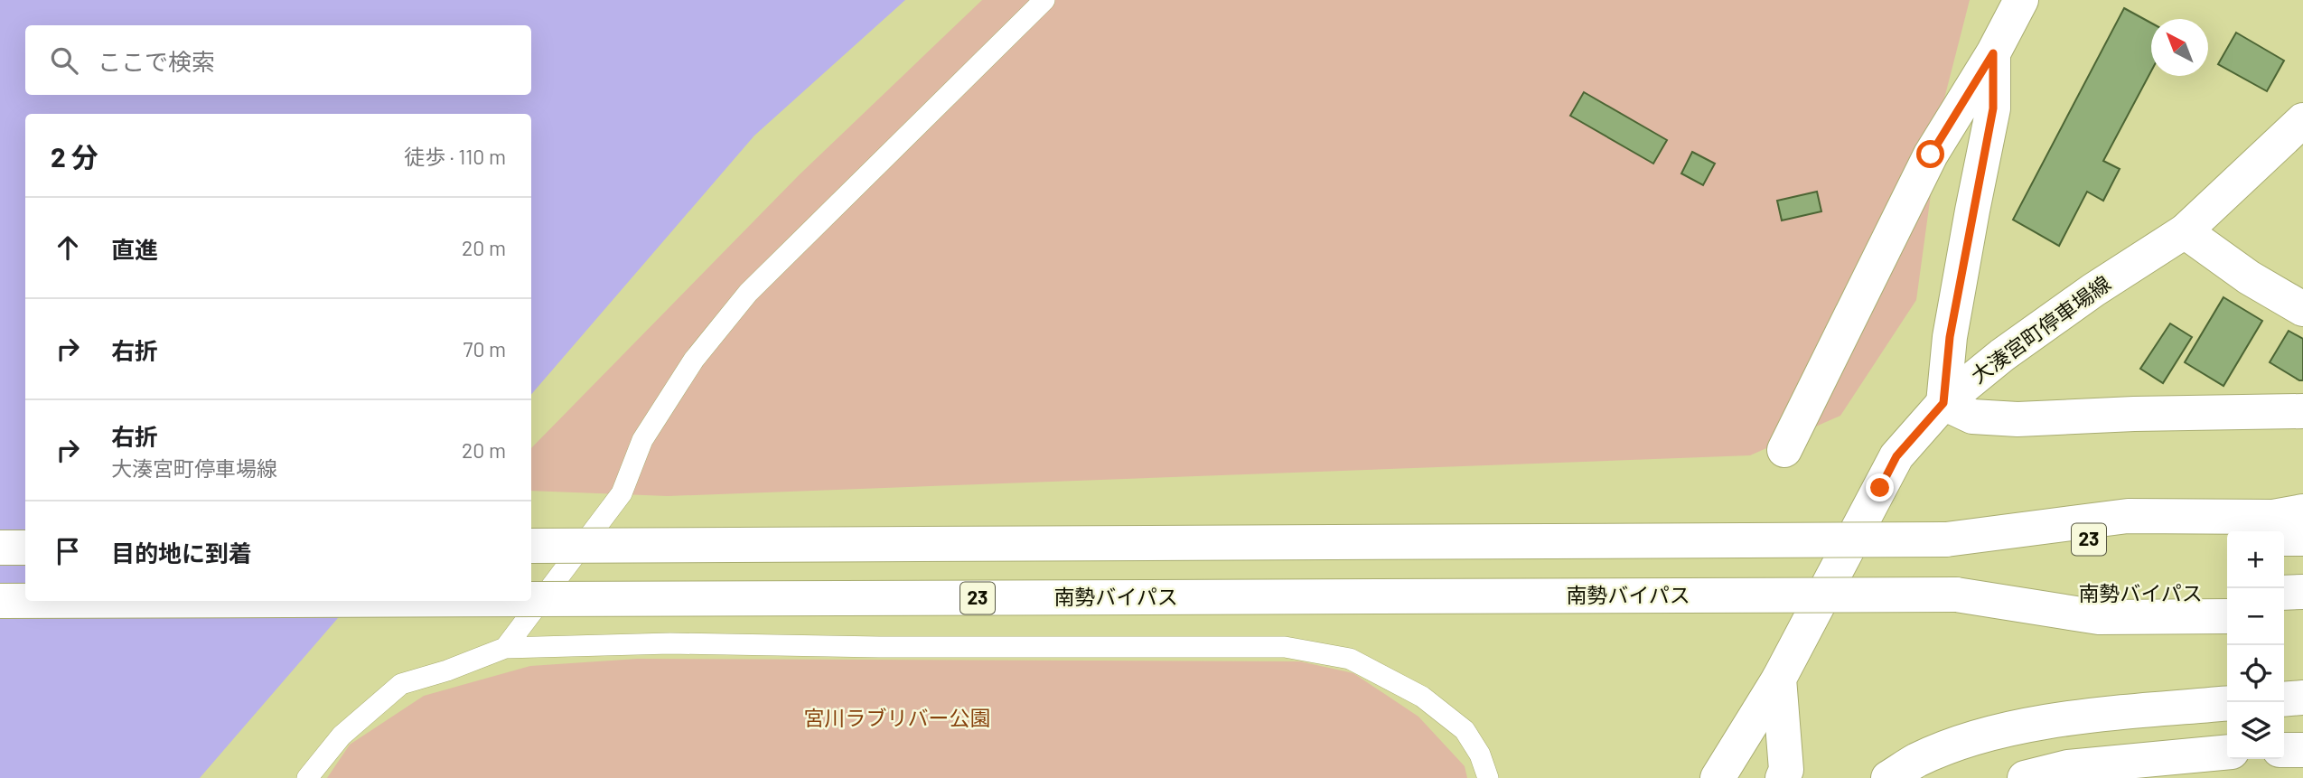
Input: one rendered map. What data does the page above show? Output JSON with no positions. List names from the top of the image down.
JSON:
{
  "streets": {
    "main road": ["大湊宮町停車場線", "23", "南勢バイパス"]
  },
  "parks": ["宮川ラブリバー公園"],
  "north": "top left",
  "page": {
    "search": "ここで検索",
    "heading": ["2 分", "徒歩 · 110 m"],
    "list": [
      ["直進", "20 m"],
      ["右折", "70 m"],
      ["右折", "大湊宮町停車場線", "20 m"],
      "目的地に到着"
    ],
    "map_buttons": ["+", "−"]
  }
}
